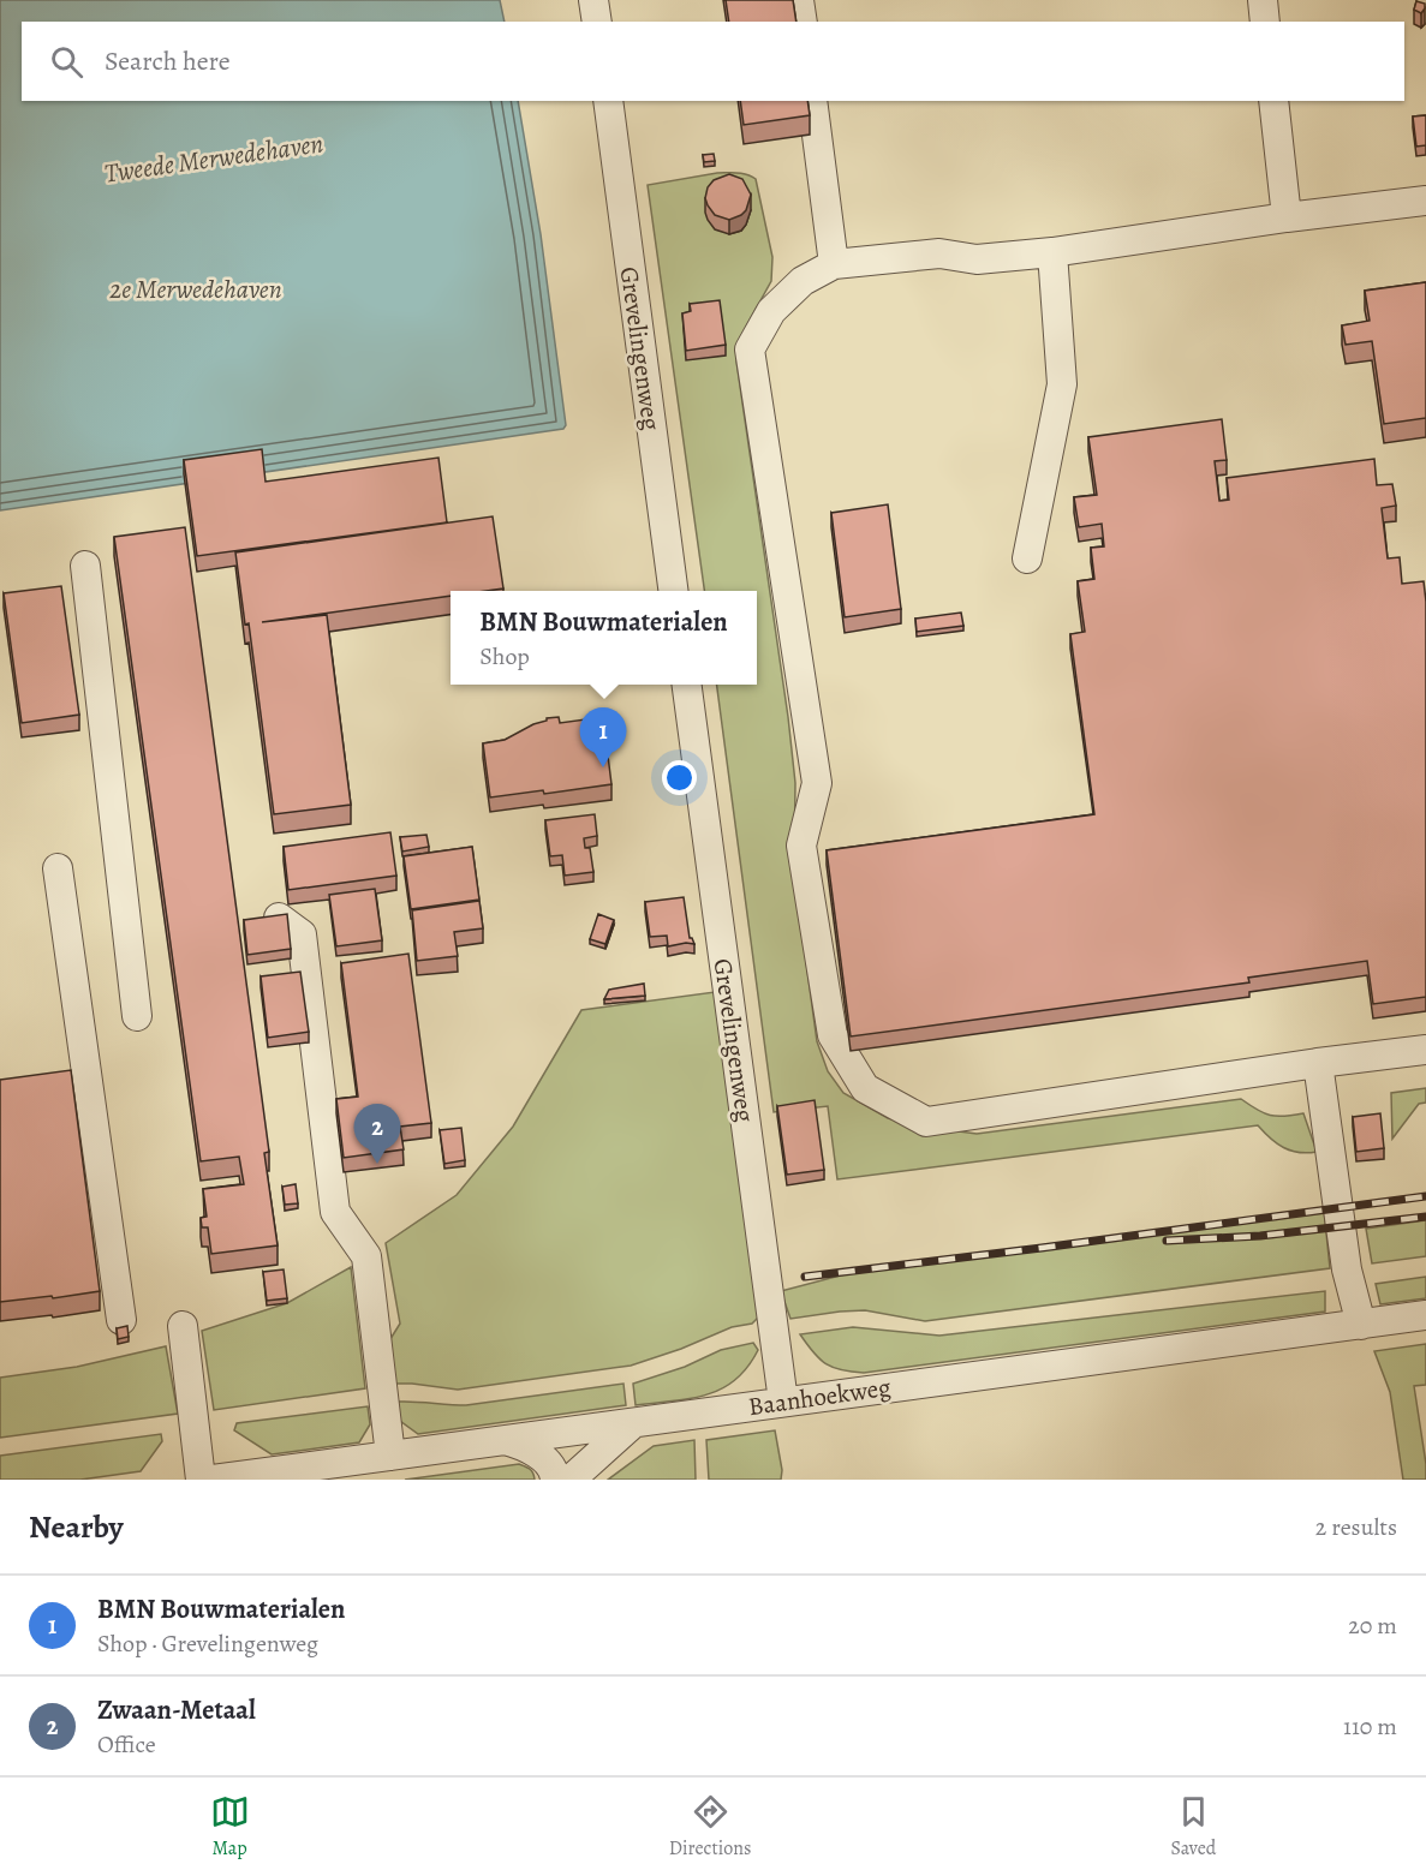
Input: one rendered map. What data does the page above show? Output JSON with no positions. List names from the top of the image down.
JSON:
{
  "streets": {
    "street": ["Grevelingenweg", "Baanhoekweg"]
  },
  "crossings": [
    ["Grevelingenweg", "Baanhoekweg"]
  ],
  "water": ["Tweede Merwedehaven", "2e Merwedehaven"],
  "page": {
    "search": "Search here",
    "popup": ["BMN Bouwmaterialen", "Shop"],
    "pins": ["1", "2"],
    "heading": ["Nearby", "2 results"],
    "list": [
      {
        "mark": "1",
        "name": "BMN Bouwmaterialen",
        "note": "Shop · Grevelingenweg",
        "value": "20 m"
      },
      {
        "mark": "2",
        "name": "Zwaan-Metaal",
        "note": "Office",
        "value": "110 m"
      }
    ],
    "nav": ["Map", "Directions", "Saved"]
  }
}
